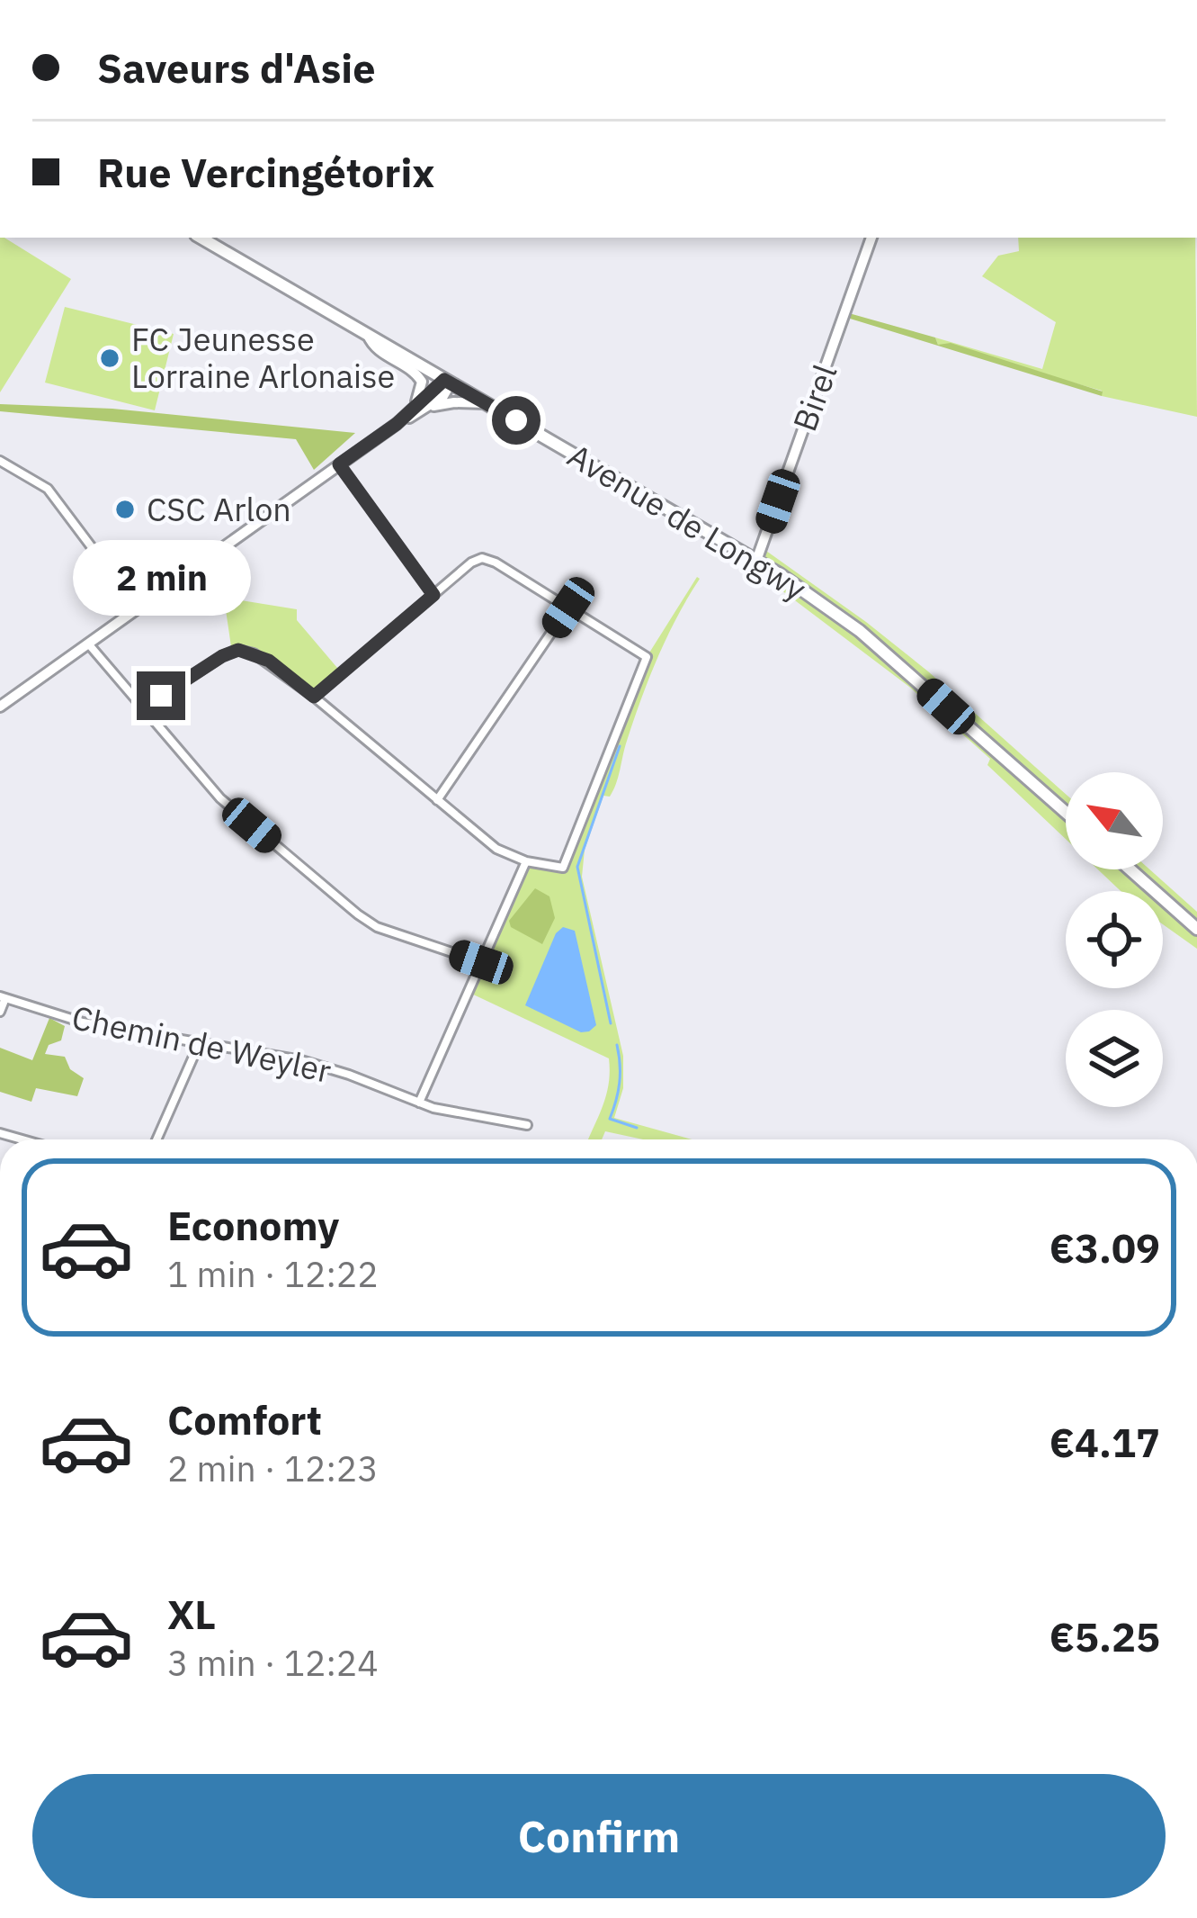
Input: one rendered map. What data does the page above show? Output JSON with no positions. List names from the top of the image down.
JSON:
{
  "streets": {
    "main road": ["Birel", "Avenue de Longwy"],
    "street": ["Chemin de Weyler"]
  },
  "crossings": [
    ["Birel", "Avenue de Longwy"]
  ],
  "places": ["FC Jeunesse Lorraine Arlonaise", "CSC Arlon"],
  "north": "top left",
  "page": {
    "banner": ["Saveurs d'Asie", "Rue Vercingétorix"],
    "bubble": "2 min",
    "list": [
      {
        "name": "Economy",
        "note": "1 min · 12:22",
        "value": "€3.09"
      },
      {
        "name": "Comfort",
        "note": "2 min · 12:23",
        "value": "€4.17"
      },
      {
        "name": "XL",
        "note": "3 min · 12:24",
        "value": "€5.25"
      }
    ],
    "buttons": "Confirm"
  }
}
